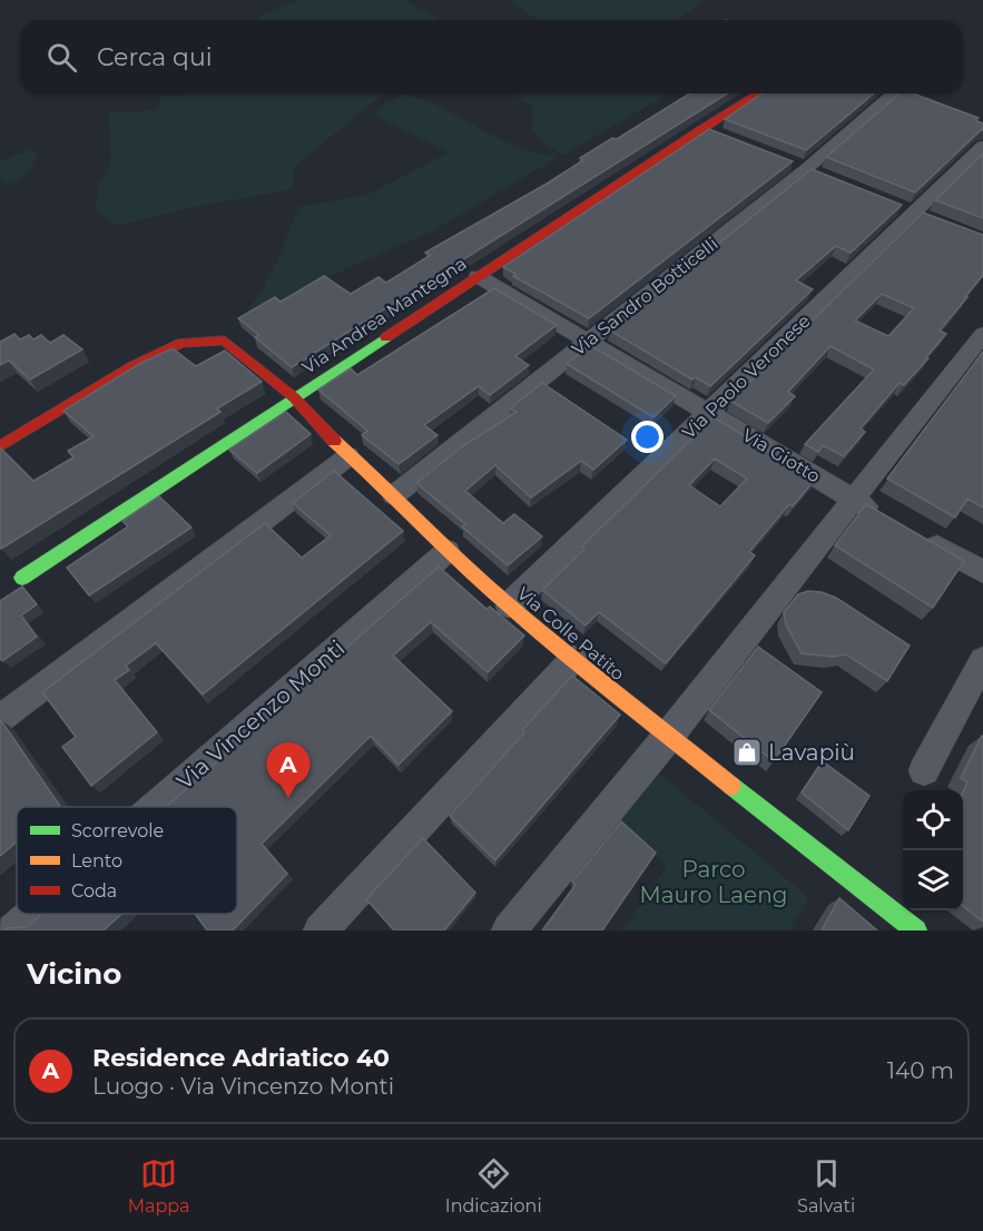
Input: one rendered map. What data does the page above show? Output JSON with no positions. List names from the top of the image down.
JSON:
{
  "streets": {
    "street": [
      "Via Sandro Botticelli",
      "Via Andrea Mantegna",
      "Via Paolo Veronese",
      "Via Giotto",
      "Via Colle Patito",
      "Via Vincenzo Monti"
    ]
  },
  "crossings": [
    ["Via Sandro Botticelli", "Via Giotto"],
    ["Via Sandro Botticelli", "Via Colle Patito"],
    ["Via Andrea Mantegna", "Via Giotto"],
    ["Via Andrea Mantegna", "Via Colle Patito"],
    ["Via Paolo Veronese", "Via Giotto"],
    ["Via Paolo Veronese", "Via Colle Patito"],
    ["Via Colle Patito", "Via Vincenzo Monti"]
  ],
  "parks": ["Parco Mauro Laeng"],
  "places": {
    "shop": ["Lavapiù"]
  },
  "legend": ["Scorrevole", "Lento", "Coda"],
  "page": {
    "search": "Cerca qui",
    "pins": "A",
    "heading": "Vicino",
    "list": [
      {
        "mark": "A",
        "name": "Residence Adriatico 40",
        "note": "Luogo · Via Vincenzo Monti",
        "value": "140 m"
      }
    ],
    "nav": ["Mappa", "Indicazioni", "Salvati"]
  }
}
